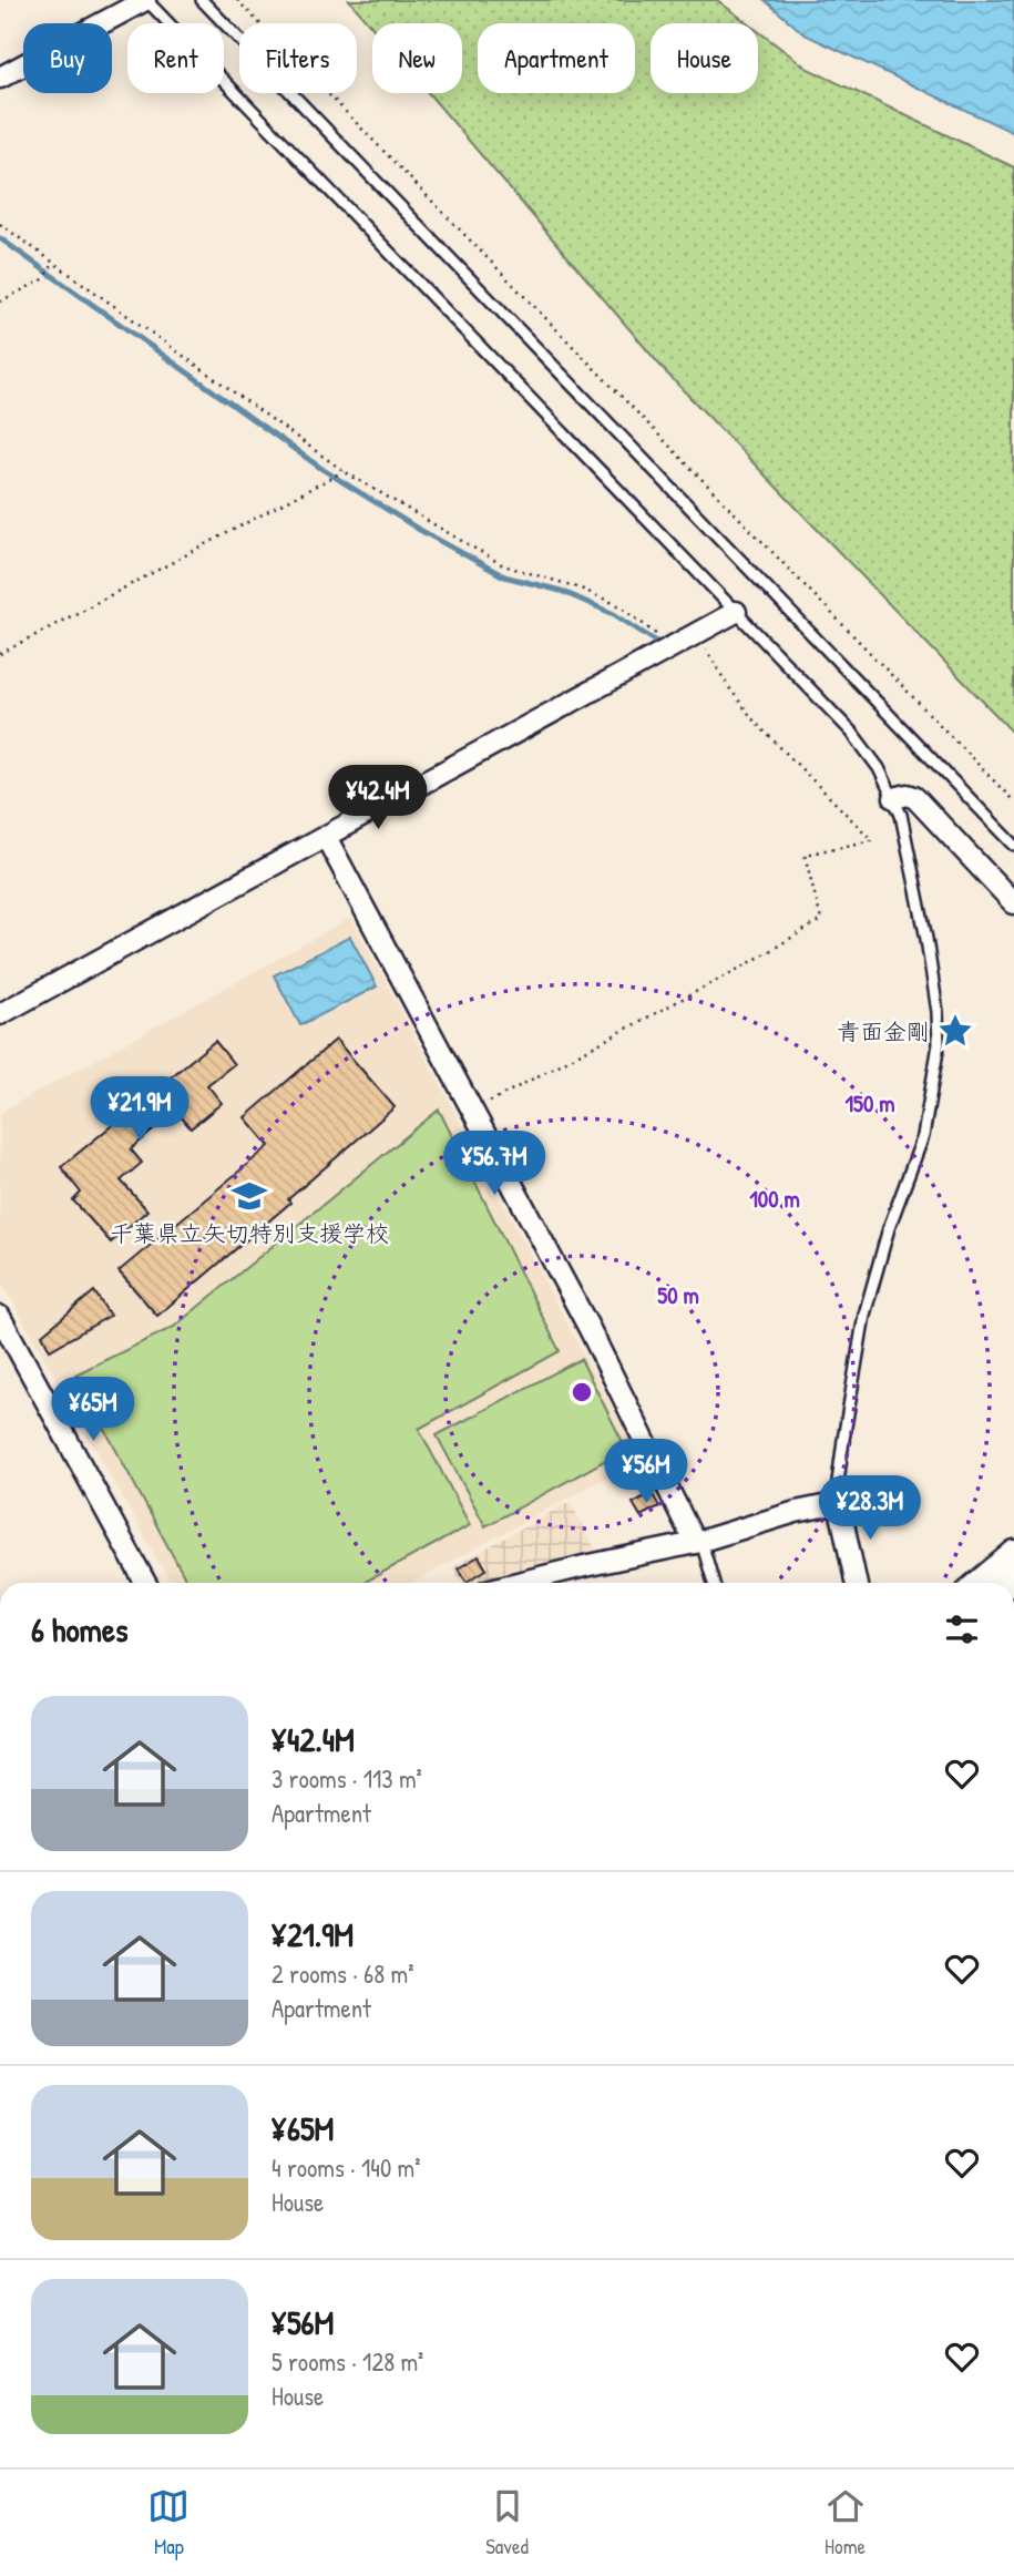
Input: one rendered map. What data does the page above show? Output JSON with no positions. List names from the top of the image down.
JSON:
{
  "places": {
    "place": ["青面金剛"],
    "school or university": ["千葉県立矢切特別支援学校"]
  },
  "page": {
    "chip": [
      "Buy",
      "Rent",
      "Filters",
      "New",
      "Apartment",
      "House"
    ],
    "price": [
      "¥42.4M",
      "¥21.9M",
      "¥56.7M",
      "¥65M",
      "¥56M",
      "¥28.3M"
    ],
    "heading": "6 homes",
    "list": [
      {
        "name": "¥42.4M",
        "note": "3 rooms · 113 m² · Apartment"
      },
      {
        "name": "¥21.9M",
        "note": "2 rooms · 68 m² · Apartment"
      },
      {
        "name": "¥65M",
        "note": "4 rooms · 140 m² · House"
      },
      {
        "name": "¥56M",
        "note": "5 rooms · 128 m² · House"
      }
    ],
    "tabs": ["Map", "Saved", "Home"]
  },
  "rings": ["150 m", "100 m", "50 m"]
}
